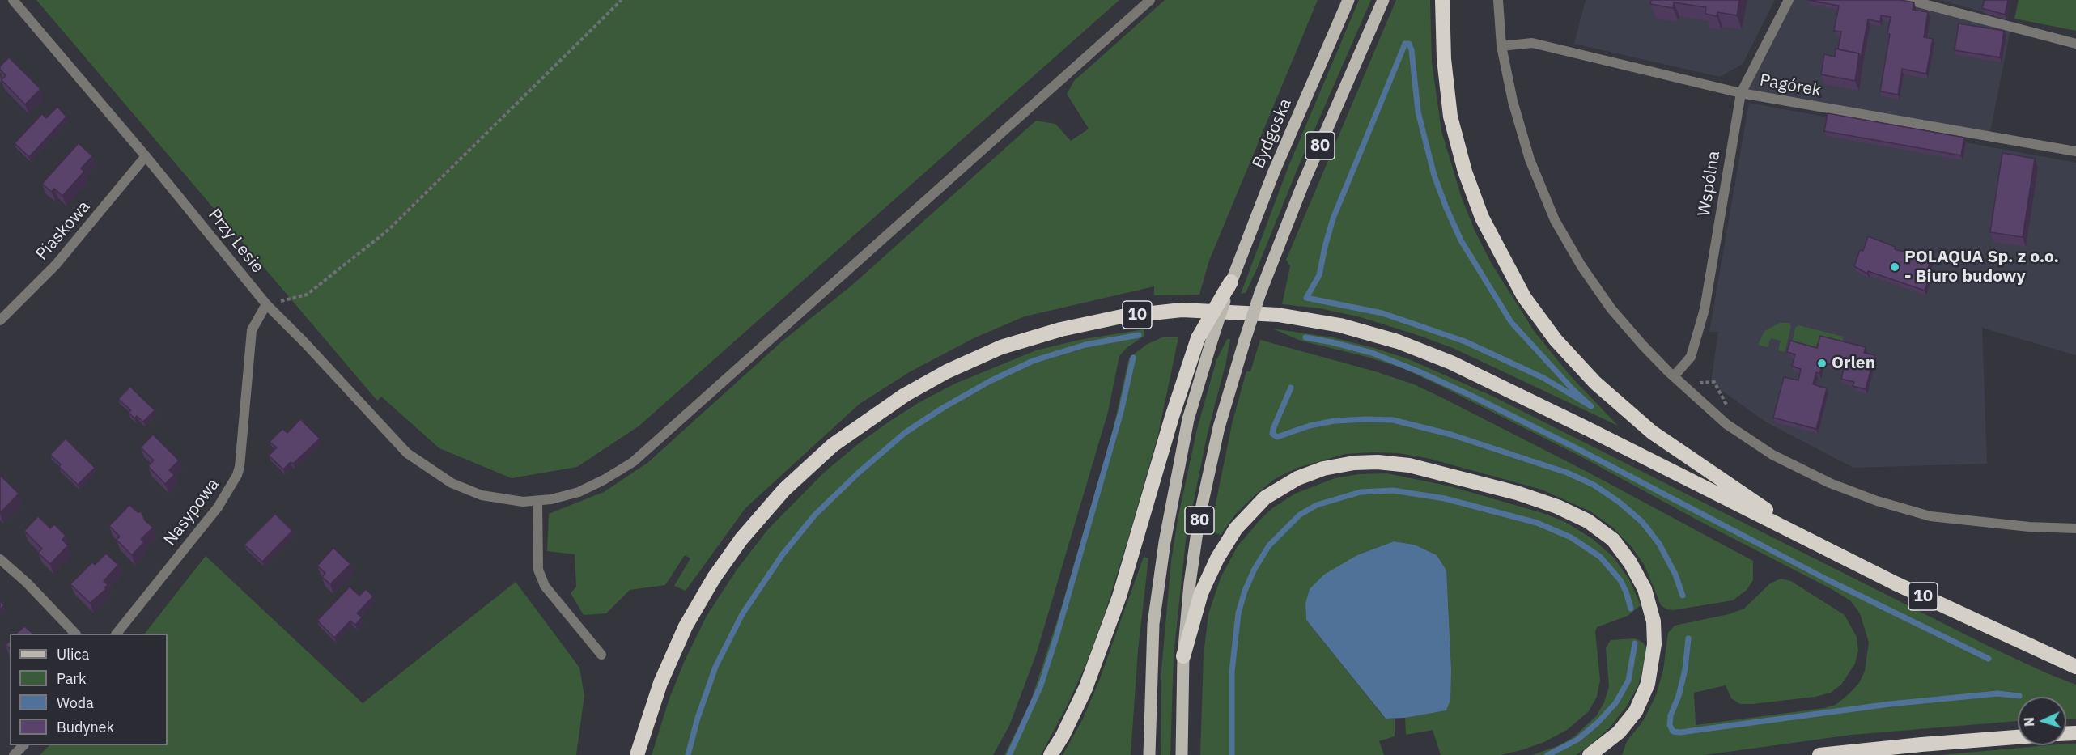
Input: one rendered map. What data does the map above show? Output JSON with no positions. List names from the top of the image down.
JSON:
{
  "streets": {
    "highway": ["10"],
    "main road": ["Bydgoska", "80"],
    "street": [
      "Pagórek",
      "Wspólna",
      "Piaskowa",
      "Przy Lesie",
      "Nasypowa"
    ]
  },
  "crossings": [
    ["Pagórek", "Wspólna"],
    ["Piaskowa", "Przy Lesie"],
    ["Przy Lesie", "Nasypowa"]
  ],
  "places": ["POLAQUA Sp. z o.o. - Biuro budowy", "Orlen"],
  "legend": [
    "Ulica",
    "Park",
    "Woda",
    "Budynek"
  ],
  "north": "left"
}
